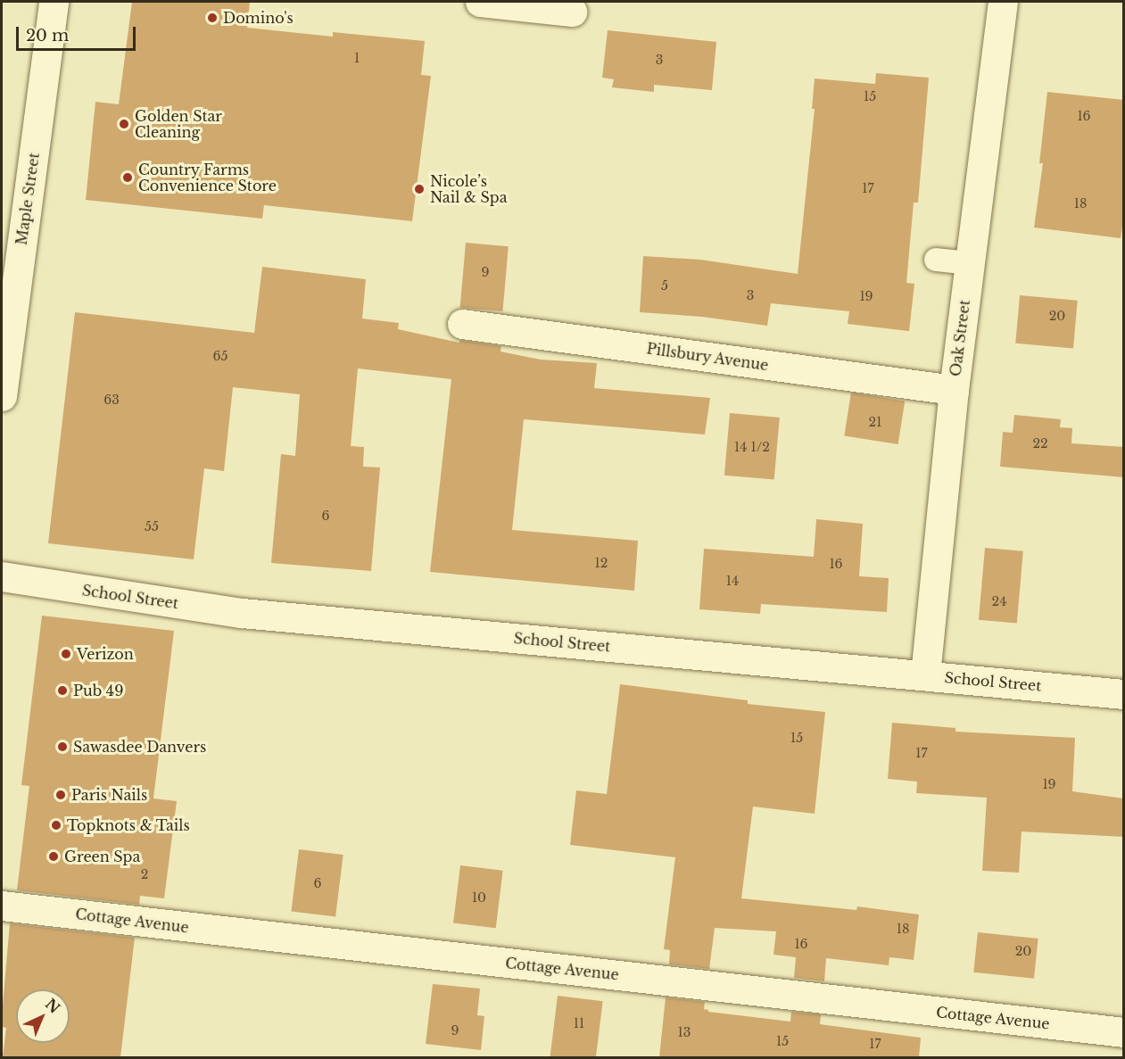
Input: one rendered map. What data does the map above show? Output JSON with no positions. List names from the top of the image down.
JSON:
{
  "streets": {
    "street": [
      "Maple Street",
      "Oak Street",
      "Pillsbury Avenue",
      "School Street",
      "Cottage Avenue"
    ]
  },
  "crossings": [
    ["Oak Street", "Pillsbury Avenue"],
    ["Oak Street", "School Street"]
  ],
  "places": [
    "Domino's",
    "Golden Star Cleaning",
    "Country Farms Convenience Store",
    "Nicole’s Nail & Spa",
    "Verizon",
    "Pub 49",
    "Sawasdee Danvers",
    "Paris Nails",
    "Topknots & Tails",
    "Green Spa"
  ],
  "house_numbers": [
    "1",
    "3",
    "15",
    "16",
    "17",
    "18",
    "9",
    "5",
    "3",
    "19",
    "20",
    "65",
    "63",
    "21",
    "22",
    "14 1/2",
    "6",
    "55",
    "12",
    "16",
    "14",
    "24",
    "15",
    "17",
    "19",
    "2",
    "6",
    "10",
    "18",
    "16",
    "20",
    "11",
    "9",
    "13",
    "15",
    "17"
  ],
  "scale_bar": "20 m",
  "north": "top right"
}
